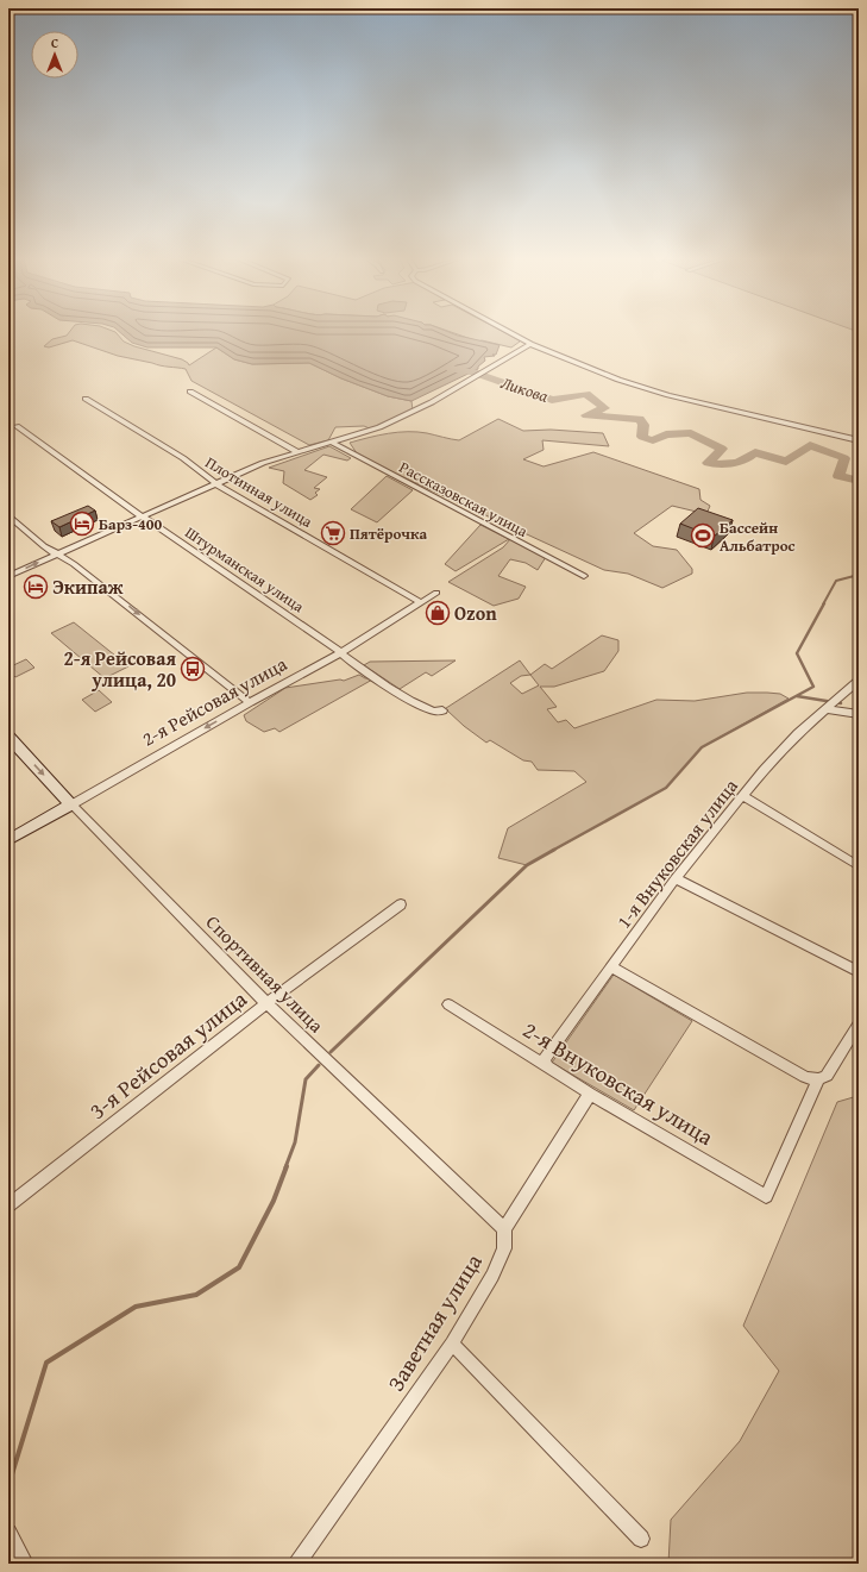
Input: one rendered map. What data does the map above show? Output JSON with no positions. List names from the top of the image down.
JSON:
{
  "streets": {
    "street": [
      "Плотинная улица",
      "Рассказовская улица",
      "Штурманская улица",
      "2-я Рейсовая улица",
      "1-я Внуковская улица",
      "Спортивная улица",
      "3-я Рейсовая улица",
      "2-я Внуковская улица",
      "Заветная улица"
    ]
  },
  "crossings": [
    ["Плотинная улица", "2-я Рейсовая улица"],
    ["Штурманская улица", "2-я Рейсовая улица"],
    ["2-я Рейсовая улица", "Спортивная улица"],
    ["1-я Внуковская улица", "2-я Внуковская улица"],
    ["Спортивная улица", "3-я Рейсовая улица"],
    ["Спортивная улица", "Заветная улица"],
    ["2-я Внуковская улица", "Заветная улица"]
  ],
  "one_way": ["2-я Рейсовая улица"],
  "water": ["Ликова"],
  "places": {
    "hotel": ["Барз-400", "Экипаж"],
    "supermarket": ["Пятёрочка"],
    "sports": ["Бассейн Альбатрос"],
    "shop": ["Ozon"],
    "bus stop": ["2-я Рейсовая улица, 20"]
  },
  "north": "top"
}
